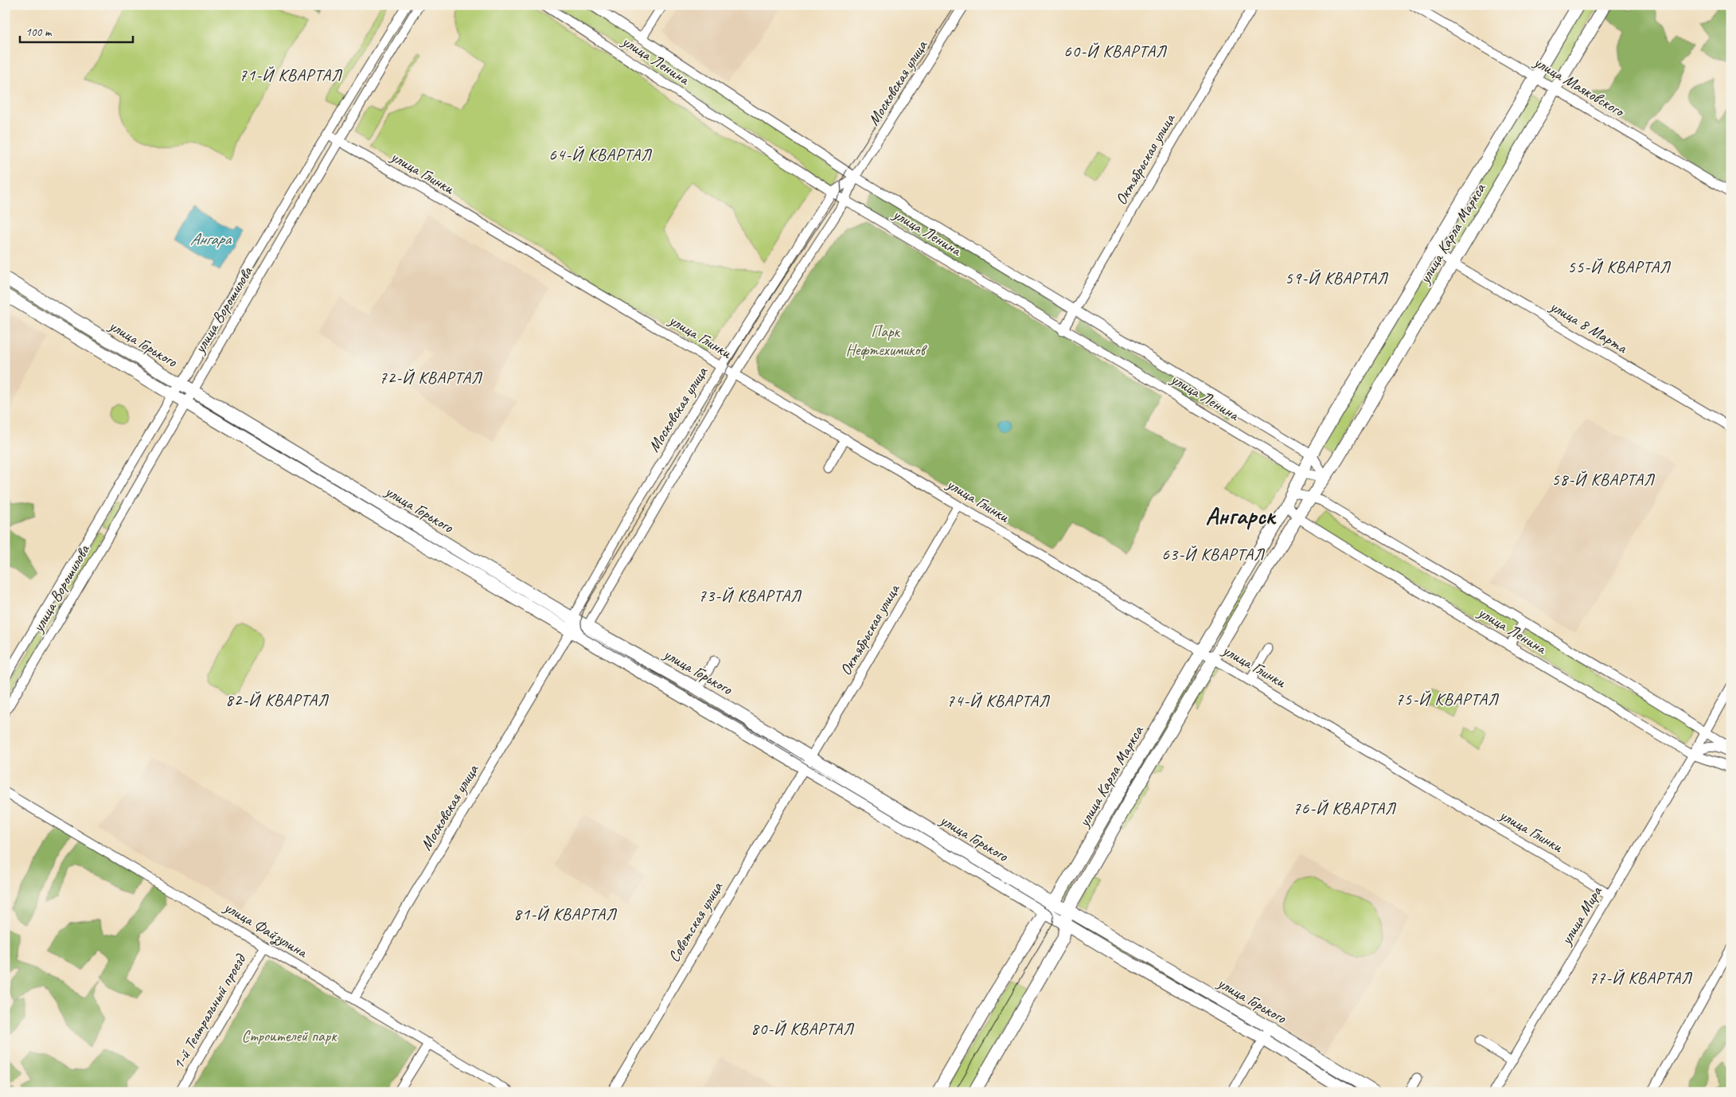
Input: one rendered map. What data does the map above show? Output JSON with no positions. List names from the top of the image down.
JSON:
{
  "streets": {
    "main road": ["улица Карла Маркса", "улица Горького"],
    "street": [
      "улица Ленина",
      "Московская улица",
      "улица Маяковского",
      "Октябрьская улица",
      "улица Глинки",
      "улица Ворошилова",
      "улица 8 Марта",
      "улица Мира",
      "Советская улица",
      "улица Файзулина",
      "1-й Театральный проезд"
    ]
  },
  "crossings": [
    ["улица Ленина", "Московская улица"],
    ["улица Ленина", "Октябрьская улица"],
    ["улица Ленина", "улица Карла Маркса"],
    ["улица Ленина", "улица Мира"],
    ["Московская улица", "улица Глинки"],
    ["Московская улица", "улица Горького"],
    ["Московская улица", "улица Файзулина"],
    ["улица Маяковского", "улица Карла Маркса"],
    ["Октябрьская улица", "улица Глинки"],
    ["Октябрьская улица", "улица Горького"],
    ["Октябрьская улица", "Советская улица"],
    ["улица Глинки", "улица Карла Маркса"],
    ["улица Глинки", "улица Ворошилова"],
    ["улица Глинки", "улица Мира"],
    ["улица Карла Маркса", "улица 8 Марта"],
    ["улица Карла Маркса", "улица Горького"],
    ["улица Ворошилова", "улица Горького"],
    ["улица Горького", "Советская улица"],
    ["улица Файзулина", "1-й Театральный проезд"]
  ],
  "districts": [
    "60-Й КВАРТАЛ",
    "71-Й КВАРТАЛ",
    "64-Й КВАРТАЛ",
    "55-Й КВАРТАЛ",
    "59-Й КВАРТАЛ",
    "72-Й КВАРТАЛ",
    "58-Й КВАРТАЛ",
    "Ангарск",
    "63-Й КВАРТАЛ",
    "73-Й КВАРТАЛ",
    "75-Й КВАРТАЛ",
    "82-Й КВАРТАЛ",
    "74-Й КВАРТАЛ",
    "76-Й КВАРТАЛ",
    "81-Й КВАРТАЛ",
    "77-Й КВАРТАЛ",
    "80-Й КВАРТАЛ"
  ],
  "water": ["Ангара"],
  "parks": ["Парк Нефтехимиков", "Строителей парк"],
  "scale_bar": "100 m"
}
